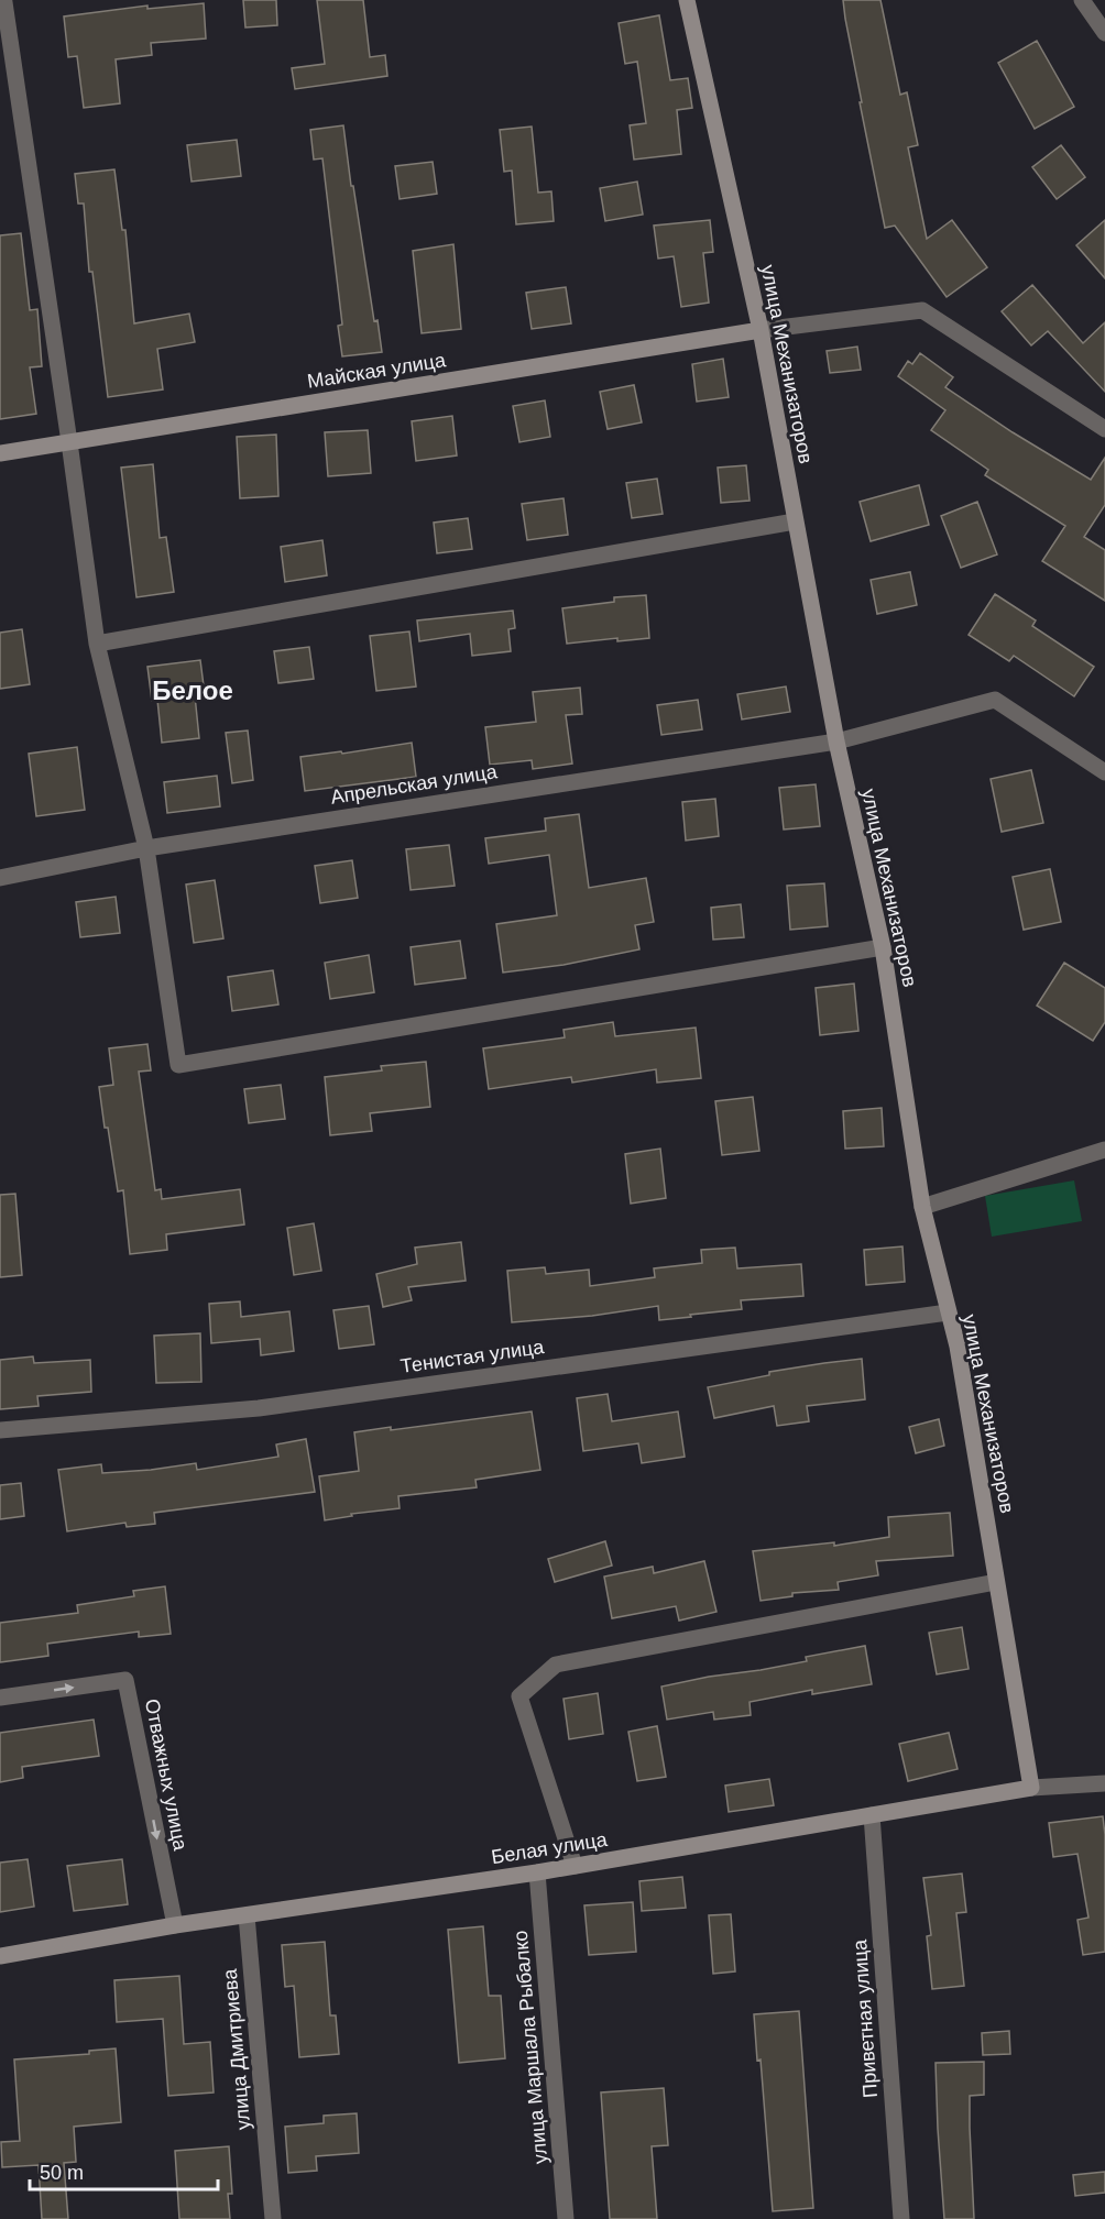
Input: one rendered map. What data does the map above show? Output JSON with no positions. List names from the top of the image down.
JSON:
{
  "streets": {
    "street": [
      "улица Механизаторов",
      "Майская улица",
      "Апрельская улица",
      "Тенистая улица",
      "Отважных улица",
      "Белая улица",
      "Приветная улица",
      "улица Маршала Рыбалко",
      "улица Дмитриева"
    ]
  },
  "crossings": [
    ["улица Механизаторов", "Майская улица"],
    ["улица Механизаторов", "Апрельская улица"],
    ["улица Механизаторов", "Тенистая улица"],
    ["улица Механизаторов", "Белая улица"],
    ["Отважных улица", "Белая улица"],
    ["Белая улица", "Приветная улица"],
    ["Белая улица", "улица Маршала Рыбалко"],
    ["Белая улица", "улица Дмитриева"]
  ],
  "districts": ["Белое"],
  "scale_bar": "50 m"
}
